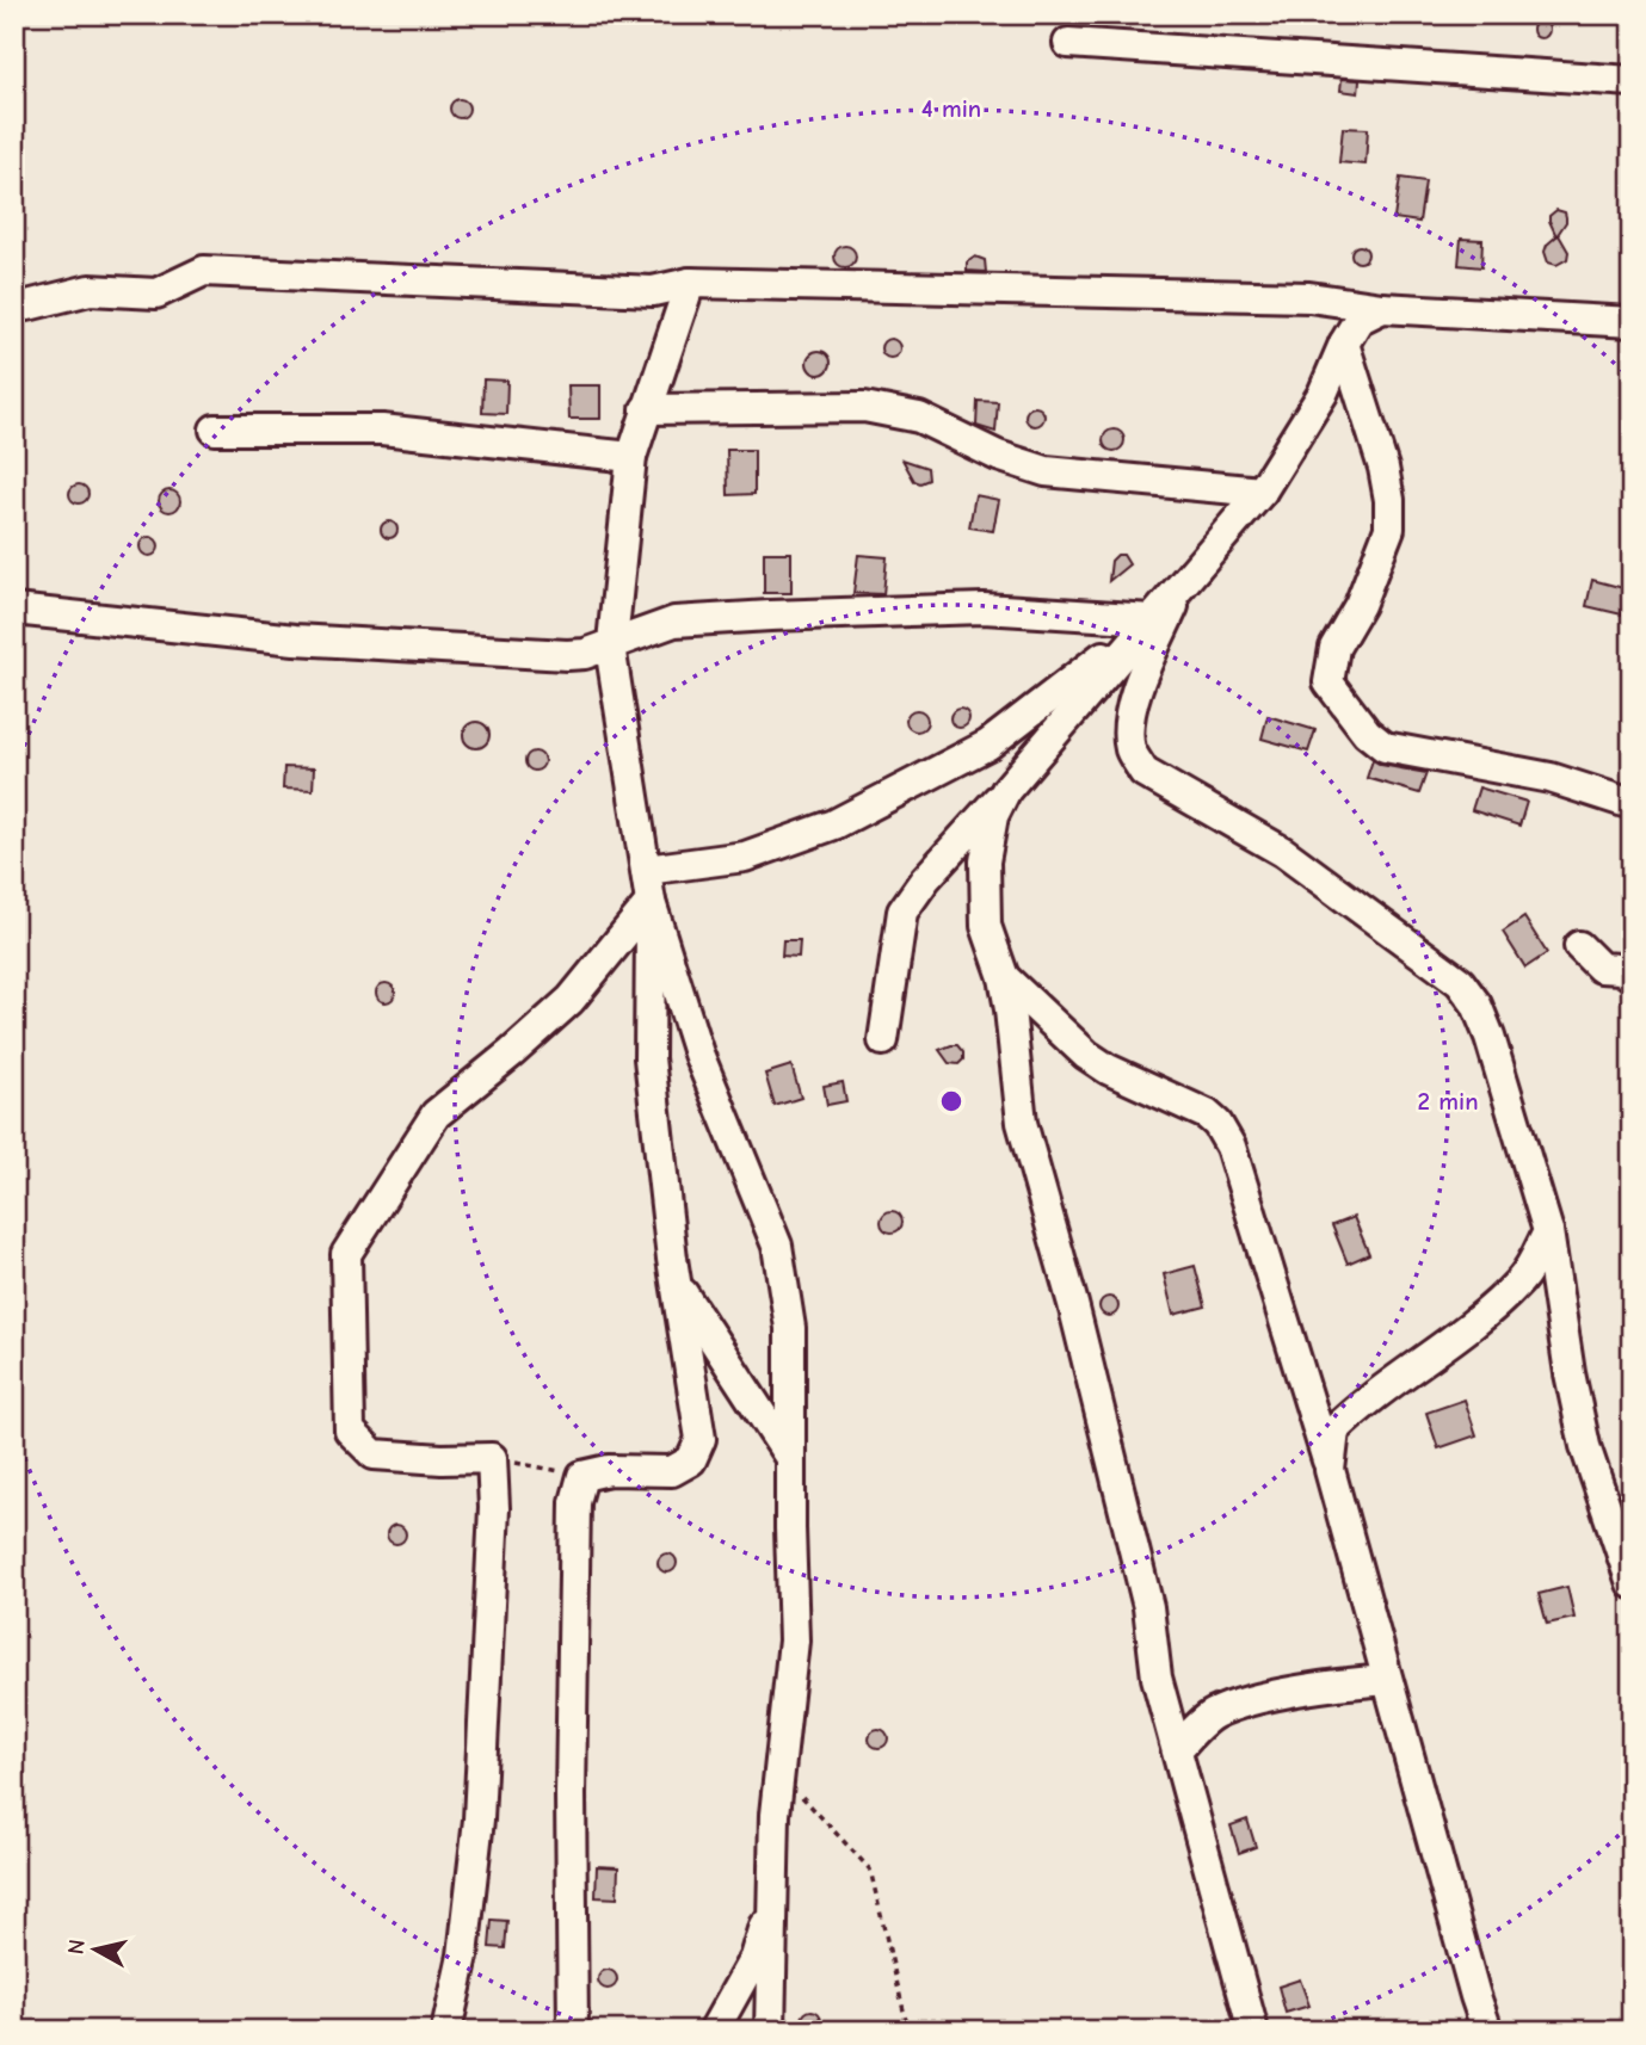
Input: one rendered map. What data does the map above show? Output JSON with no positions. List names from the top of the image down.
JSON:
{
  "north": "left",
  "rings": ["4 min", "2 min"]
}
